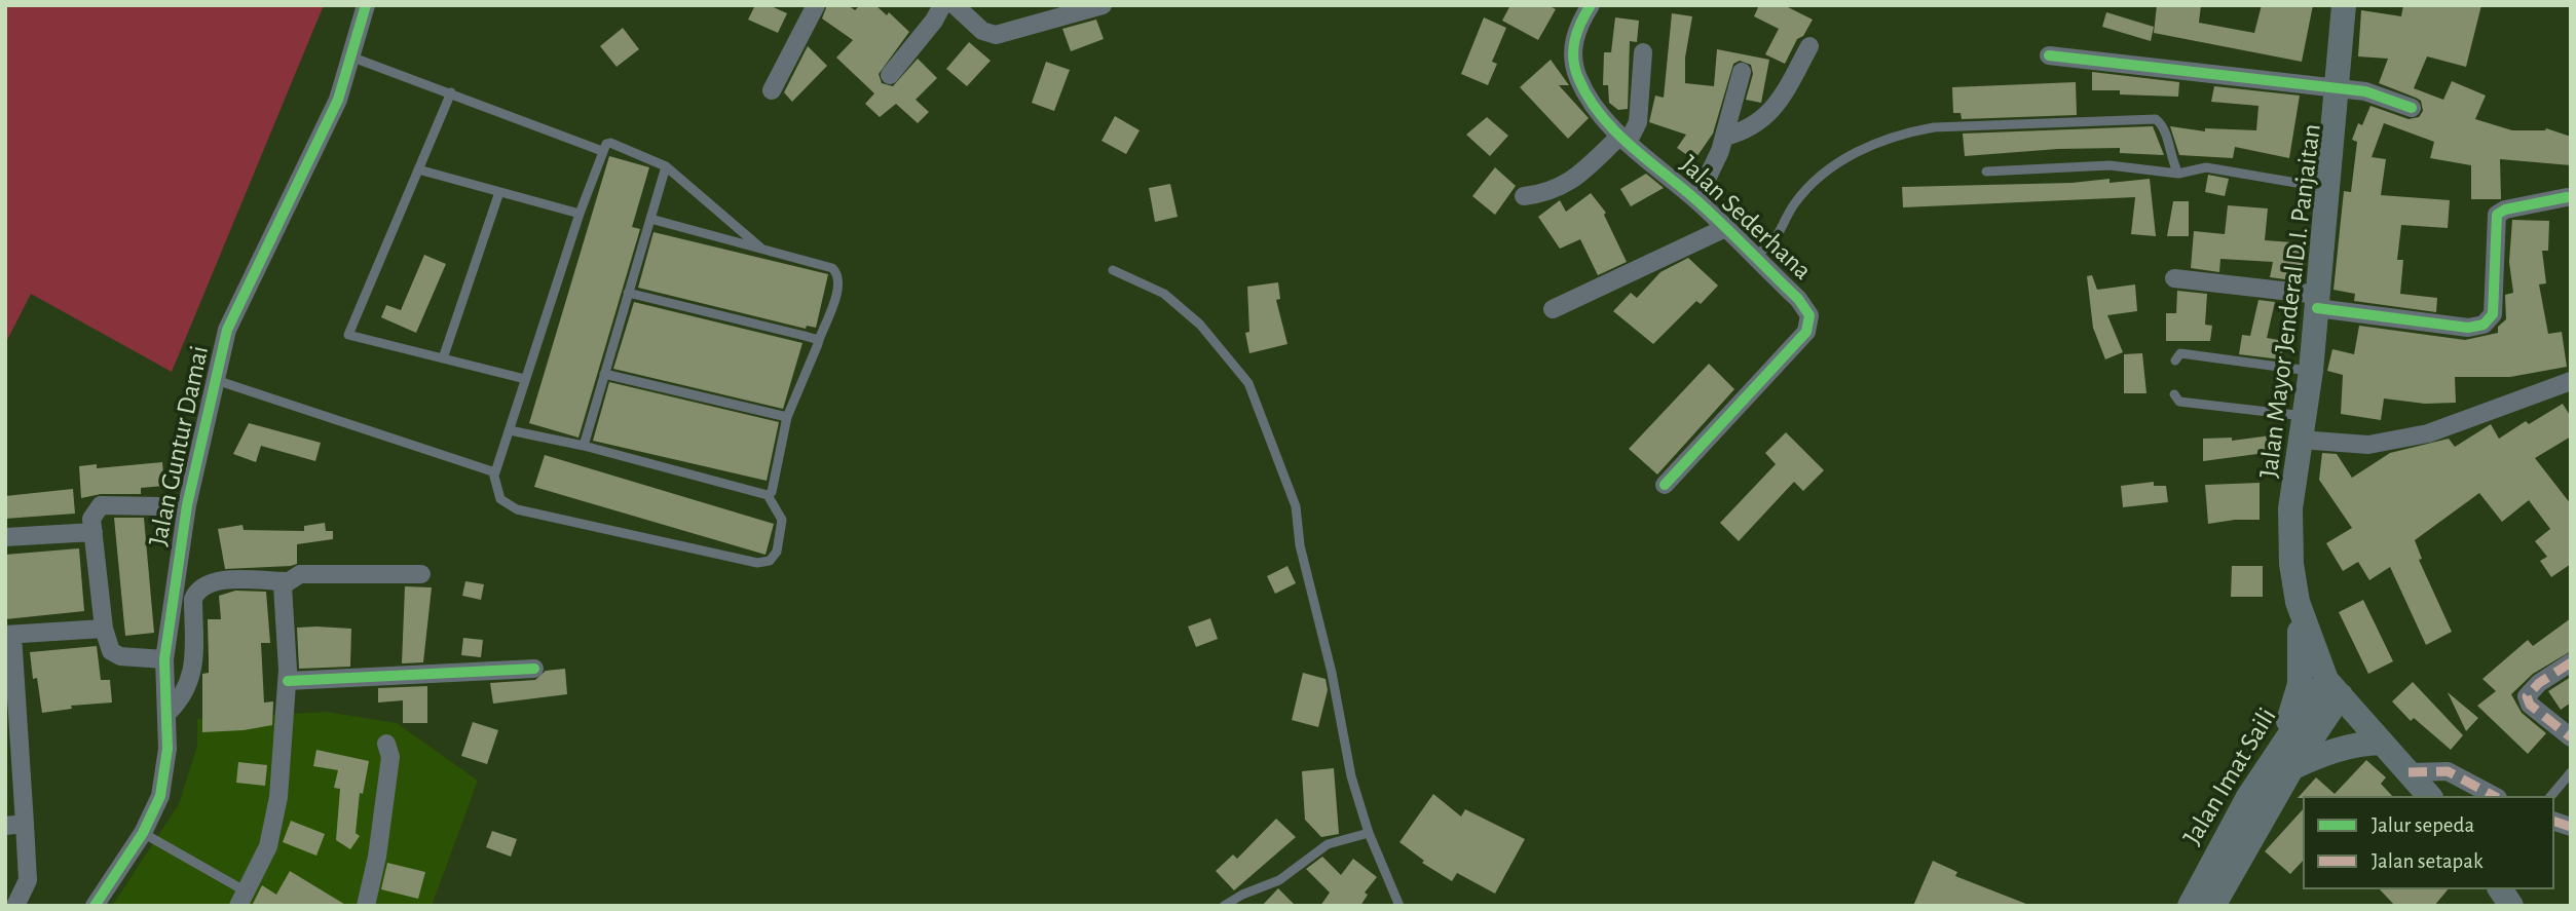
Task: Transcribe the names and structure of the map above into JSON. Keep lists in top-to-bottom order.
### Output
{
  "streets": {
    "main road": ["Jalan Mayor Jenderal D.I. Panjaitan", "Jalan Imat Saili"],
    "street": ["Jalan Sederhana", "Jalan Guntur Damai"]
  },
  "legend": ["Jalur sepeda", "Jalan setapak"]
}
